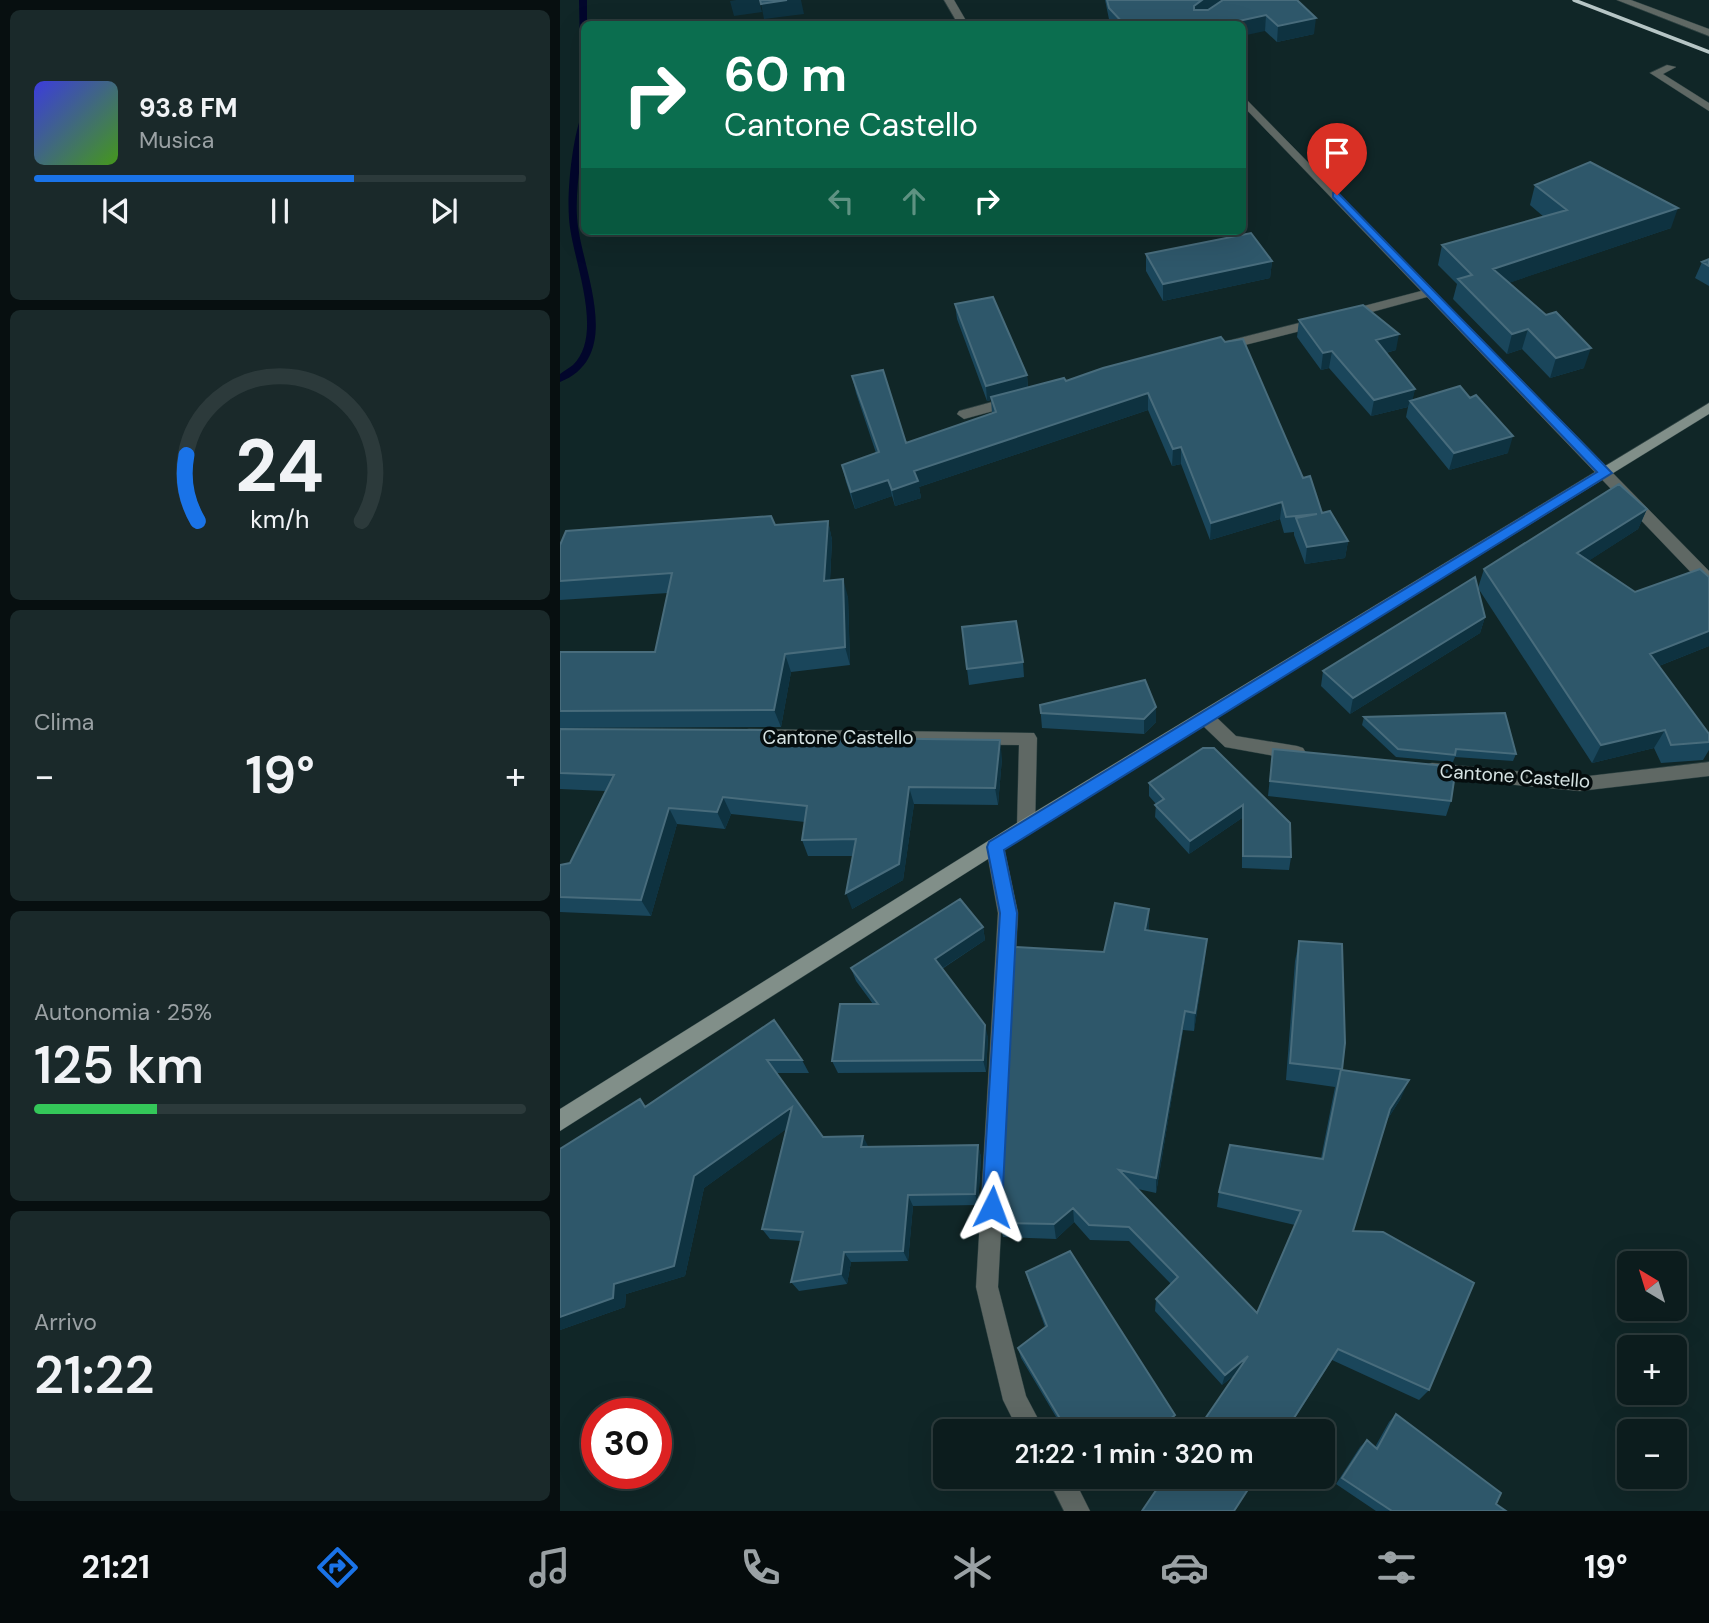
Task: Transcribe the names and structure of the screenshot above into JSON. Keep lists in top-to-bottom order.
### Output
{
  "streets": {
    "street": ["Cantone Castello"]
  },
  "north": "top left",
  "page": {
    "turn": ["60 m", "Cantone Castello"],
    "song": ["93.8 FM", "Musica"],
    "tile": [
      "Clima",
      ["Autonomia · 25%", "125 km"],
      ["Arrivo", "21:22"]
    ],
    "heat": ["−", "19°", "+"],
    "map_buttons": ["+", "−"],
    "limit": "30",
    "trip": "21:22 · 1 min · 320 m",
    "tabs": ["21:21", "19°"],
    "gauge": ["24", "km/h"]
  }
}
